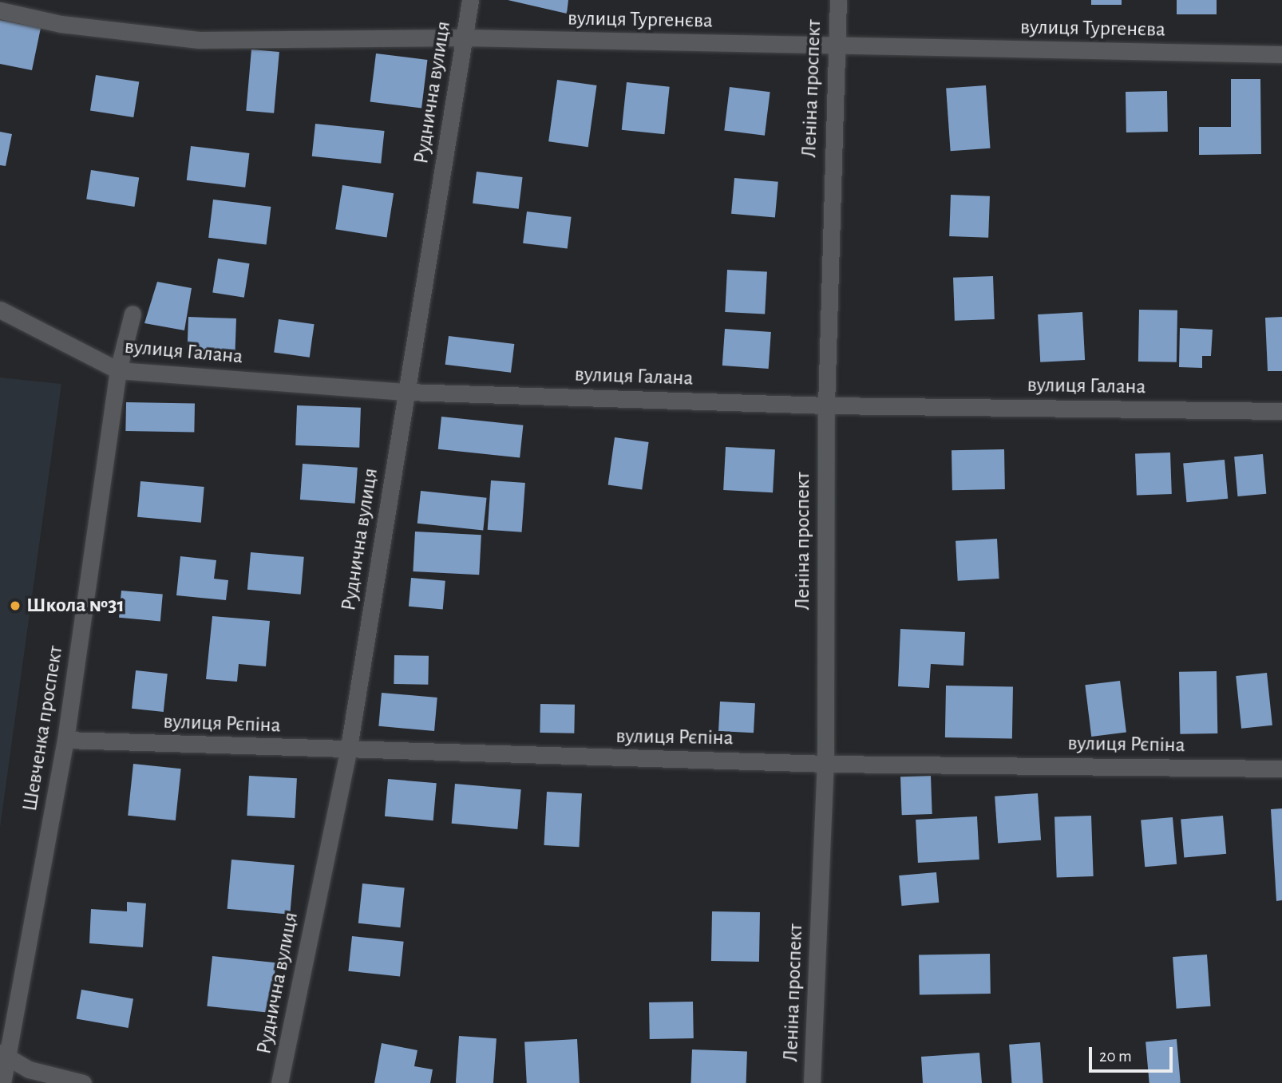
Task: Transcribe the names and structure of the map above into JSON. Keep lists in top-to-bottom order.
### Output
{
  "streets": {
    "street": [
      "вулиця Тургенєва",
      "Леніна проспект",
      "Руднична вулиця",
      "вулиця Галана",
      "вулиця Рєпіна",
      "Шевченка проспект"
    ]
  },
  "crossings": [
    ["вулиця Тургенєва", "Леніна проспект"],
    ["вулиця Тургенєва", "Руднична вулиця"],
    ["Леніна проспект", "вулиця Галана"],
    ["Леніна проспект", "вулиця Рєпіна"],
    ["Руднична вулиця", "вулиця Галана"],
    ["Руднична вулиця", "вулиця Рєпіна"],
    ["вулиця Галана", "Шевченка проспект"],
    ["вулиця Рєпіна", "Шевченка проспект"]
  ],
  "places": ["Школа №31"],
  "scale_bar": "20 m"
}
